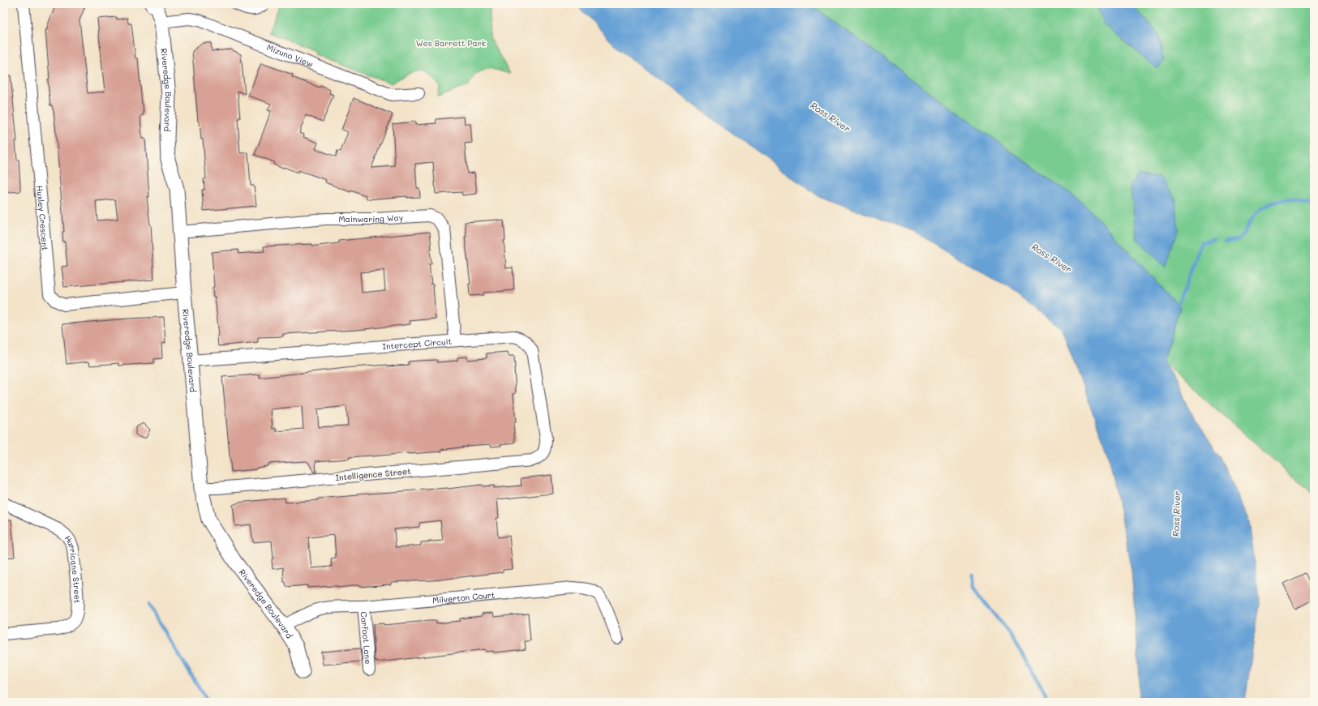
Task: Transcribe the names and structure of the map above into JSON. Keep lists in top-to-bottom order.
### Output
{
  "streets": {
    "street": [
      "Mizuno View",
      "Riveredge Boulevard",
      "Huxley Crescent",
      "Mainwaring Way",
      "Intercept Circuit",
      "Intelligence Street",
      "Hurricane Street",
      "Milverton Court",
      "Carfoot Lane"
    ]
  },
  "crossings": [
    ["Mizuno View", "Riveredge Boulevard"],
    ["Riveredge Boulevard", "Huxley Crescent"],
    ["Riveredge Boulevard", "Mainwaring Way"],
    ["Riveredge Boulevard", "Intercept Circuit"],
    ["Riveredge Boulevard", "Intelligence Street"],
    ["Riveredge Boulevard", "Milverton Court"],
    ["Mainwaring Way", "Intercept Circuit"],
    ["Intercept Circuit", "Intelligence Street"],
    ["Milverton Court", "Carfoot Lane"]
  ],
  "water": ["Ross River"],
  "parks": ["Wes Barrett Park"]
}
